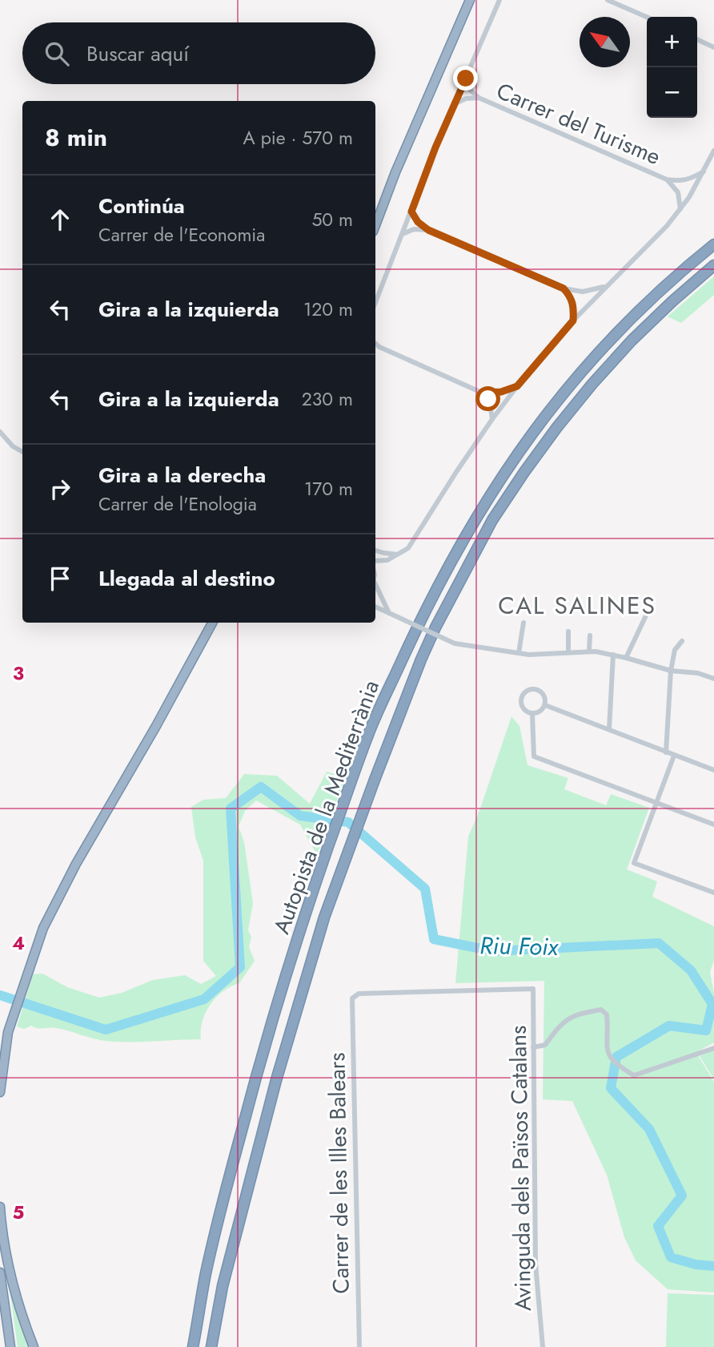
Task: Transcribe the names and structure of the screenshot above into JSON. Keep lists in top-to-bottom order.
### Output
{
  "streets": {
    "highway": ["Autopista de la Mediterrània"],
    "street": ["Carrer del Turisme", "Avinguda dels Països Catalans", "Carrer de les Illes Balears"]
  },
  "crossings": [
    ["Avinguda dels Països Catalans", "Carrer de les Illes Balears"]
  ],
  "districts": ["CAL SALINES"],
  "water": ["Riu Foix"],
  "north": "top left",
  "page": {
    "map_buttons": ["+", "−"],
    "search": "Buscar aquí",
    "heading": ["8 min", "A pie · 570 m"],
    "list": [
      ["Continúa", "Carrer de l'Economia", "50 m"],
      ["Gira a la izquierda", "120 m"],
      ["Gira a la izquierda", "230 m"],
      ["Gira a la derecha", "Carrer de l'Enologia", "170 m"],
      "Llegada al destino"
    ]
  },
  "grid": {
    "rows": ["3", "4", "5"]
  }
}
